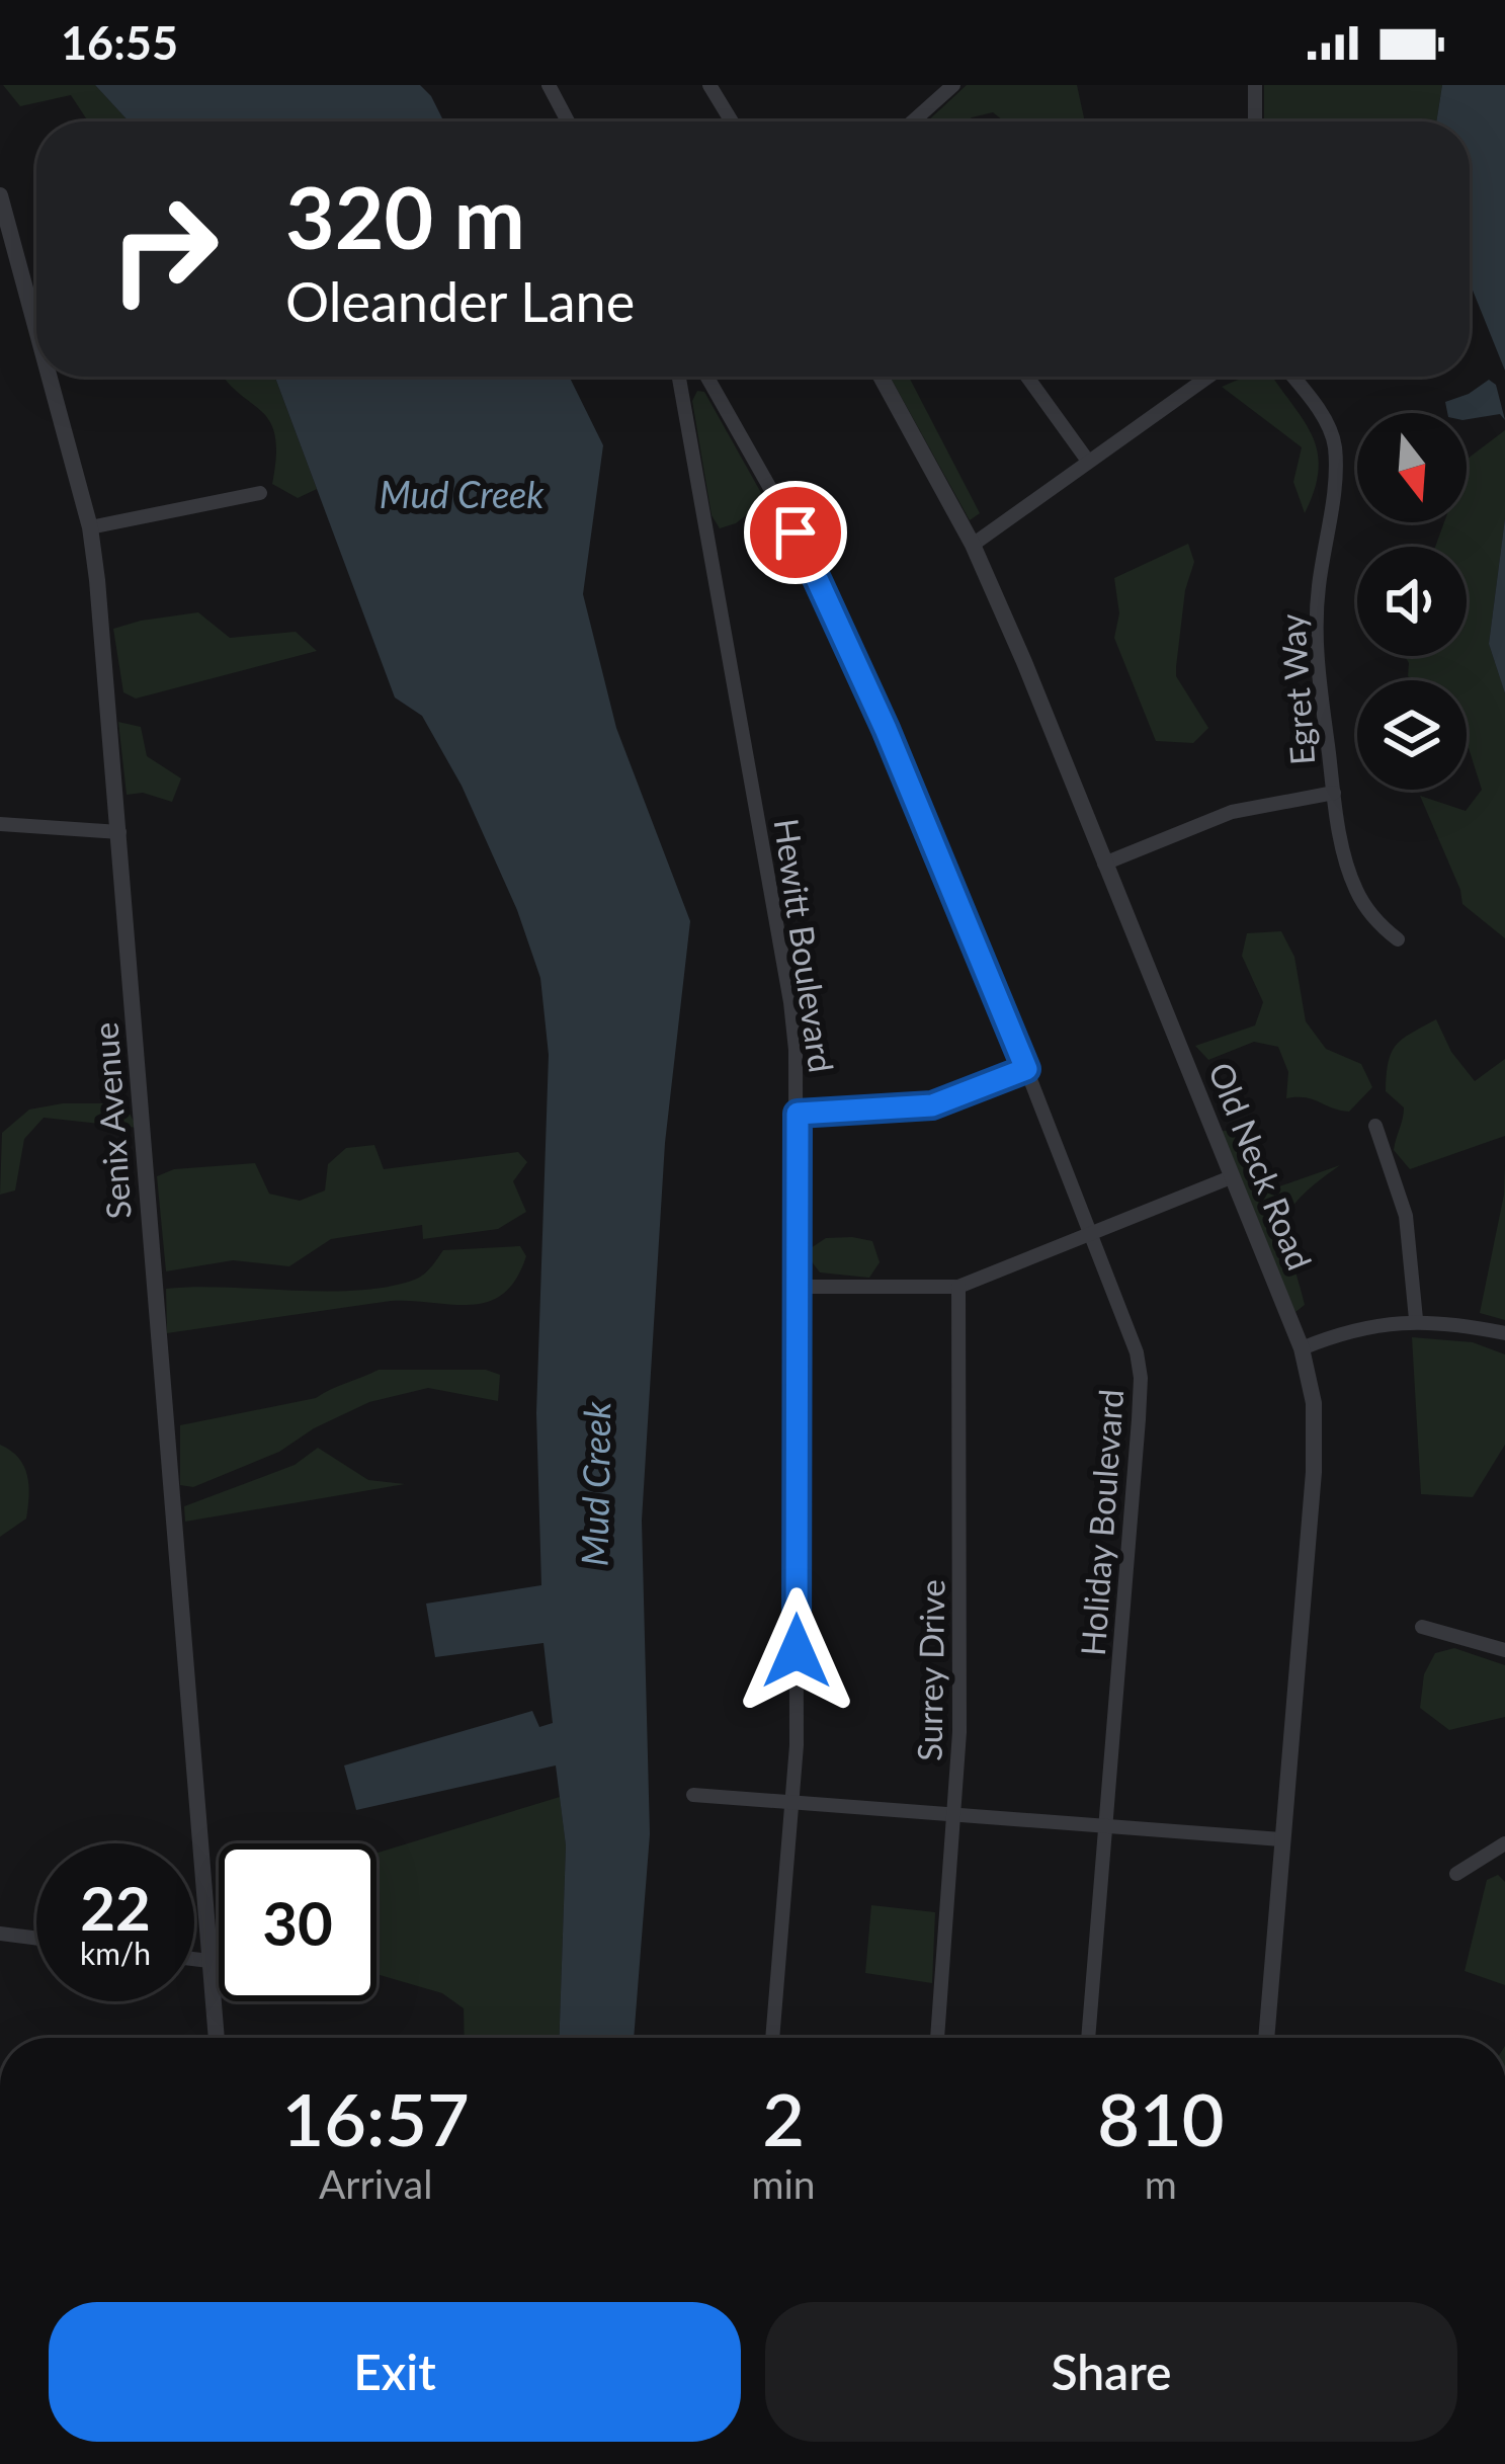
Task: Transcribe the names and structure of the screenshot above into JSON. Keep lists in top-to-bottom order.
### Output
{
  "streets": {
    "street": [
      "Egret Way",
      "Hewitt Boulevard",
      "Senix Avenue",
      "Old Neck Road",
      "Holiday Boulevard",
      "Surrey Drive"
    ]
  },
  "water": ["Mud Creek"],
  "north": "bottom",
  "page": {
    "status": "16:55",
    "turn": ["320 m", "Oleander Lane"],
    "speed": "22 km/h",
    "limit": "30",
    "eta": [
      "16:57",
      "Arrival",
      "2",
      "min",
      "810",
      "m"
    ],
    "buttons": ["Exit", "Share"]
  }
}
